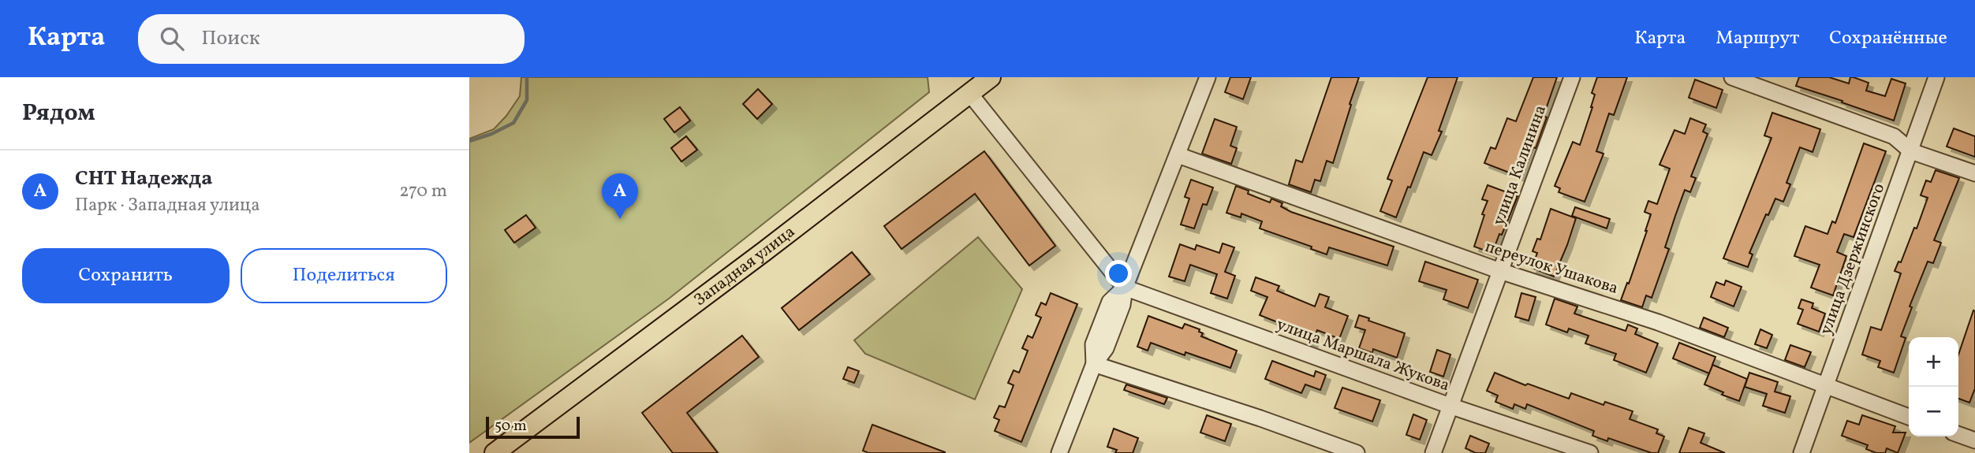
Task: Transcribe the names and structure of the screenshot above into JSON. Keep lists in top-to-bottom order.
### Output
{
  "streets": {
    "main road": ["Западная улица"],
    "street": [
      "улица Калинина",
      "улица Дзержинского",
      "переулок Ушакова",
      "улица Маршала Жукова"
    ]
  },
  "crossings": [
    ["улица Калинина", "переулок Ушакова"],
    ["улица Калинина", "улица Маршала Жукова"],
    ["улица Дзержинского", "переулок Ушакова"]
  ],
  "scale_bar": "50 m",
  "page": {
    "header": "Карта",
    "search": "Поиск",
    "nav": ["Карта", "Маршрут", "Сохранённые"],
    "heading": "Рядом",
    "list": [
      {
        "mark": "A",
        "name": "СНТ Надежда",
        "note": "Парк · Западная улица",
        "value": "270 m"
      }
    ],
    "pins": "A",
    "buttons": ["Сохранить", "Поделиться"],
    "map_buttons": ["+", "−"],
    "scale": "50 m"
  }
}
